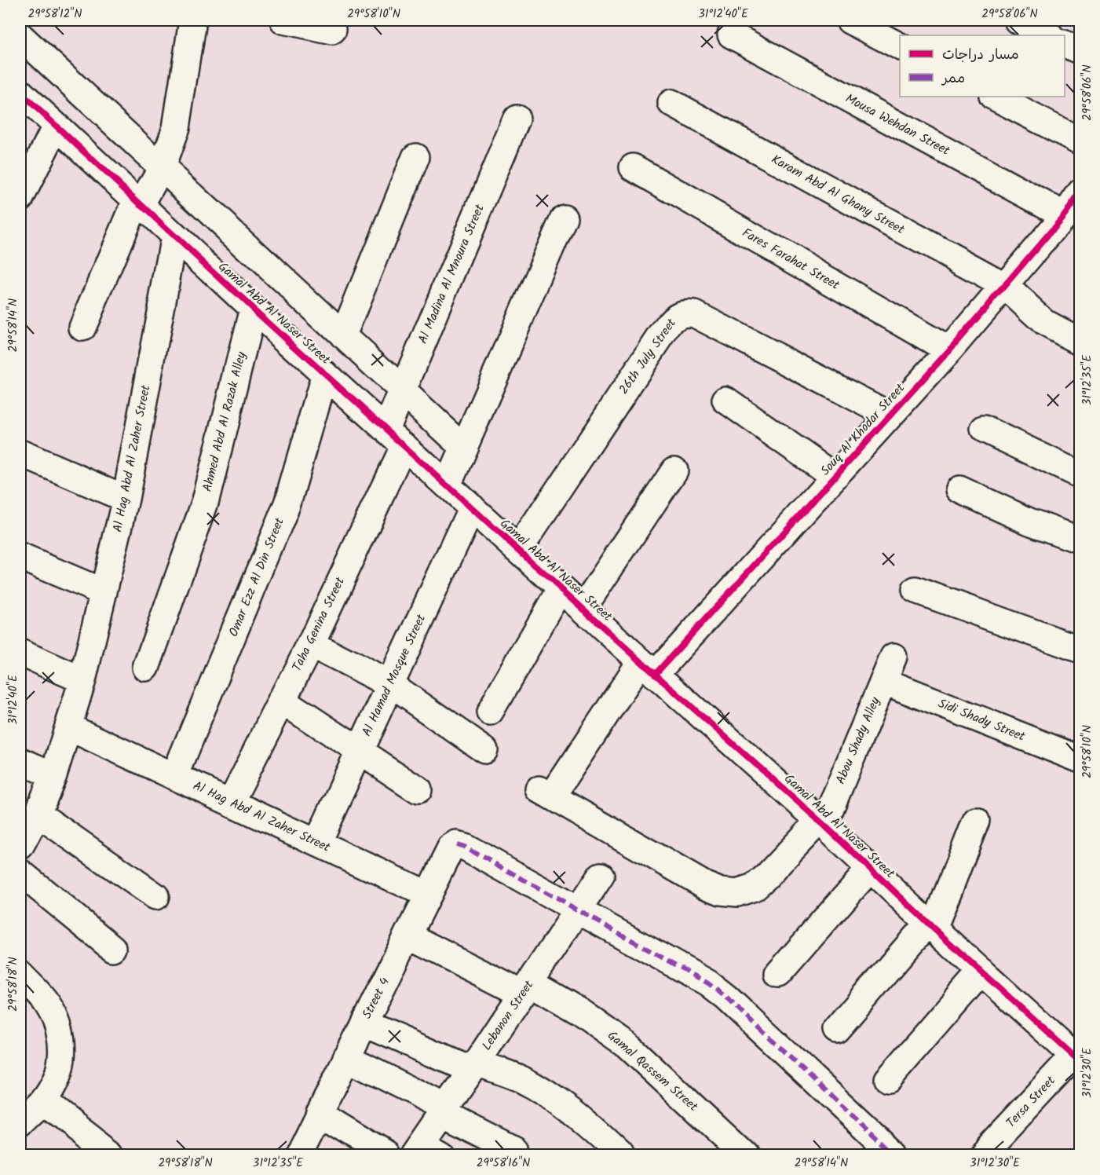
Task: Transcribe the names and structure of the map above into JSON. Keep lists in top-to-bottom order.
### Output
{
  "streets": {
    "street": [
      "Mousa Wehdan Street",
      "Karam Abd Al Ghany Street",
      "Fares Farahat Street",
      "Al Madina Al Mnoura Street",
      "Gamal Abd Al Naser Street",
      "26th July Street",
      "Ahmed Abd Al Razak Alley",
      "Souq Al Khodar Street",
      "Al Hag Abd Al Zaher Street",
      "Omar Ezz Al Din Street",
      "Taha Genina Street",
      "Al Hamad Mosque Street",
      "Sidi Shady Street",
      "Abou Shady Alley",
      "Street 4",
      "Lebanon Street",
      "Gamal Qassem Street",
      "Tersa Street"
    ]
  },
  "crossings": [
    ["Mousa Wehdan Street", "Souq Al Khodar Street"],
    ["Karam Abd Al Ghany Street", "Souq Al Khodar Street"],
    ["Fares Farahat Street", "Souq Al Khodar Street"],
    ["Al Madina Al Mnoura Street", "Gamal Abd Al Naser Street"],
    ["Al Madina Al Mnoura Street", "Taha Genina Street"],
    ["Gamal Abd Al Naser Street", "26th July Street"],
    ["Gamal Abd Al Naser Street", "Ahmed Abd Al Razak Alley"],
    ["Gamal Abd Al Naser Street", "Souq Al Khodar Street"],
    ["Gamal Abd Al Naser Street", "Al Hag Abd Al Zaher Street"],
    ["Gamal Abd Al Naser Street", "Omar Ezz Al Din Street"],
    ["Gamal Abd Al Naser Street", "Taha Genina Street"],
    ["Gamal Abd Al Naser Street", "Al Hamad Mosque Street"],
    ["Gamal Abd Al Naser Street", "Abou Shady Alley"],
    ["Gamal Abd Al Naser Street", "Tersa Street"],
    ["26th July Street", "Souq Al Khodar Street"],
    ["Souq Al Khodar Street", "Abou Shady Alley"],
    ["Al Hag Abd Al Zaher Street", "Omar Ezz Al Din Street"],
    ["Al Hag Abd Al Zaher Street", "Taha Genina Street"],
    ["Al Hag Abd Al Zaher Street", "Al Hamad Mosque Street"],
    ["Al Hag Abd Al Zaher Street", "Street 4"],
    ["Sidi Shady Street", "Abou Shady Alley"],
    ["Street 4", "Lebanon Street"],
    ["Street 4", "Gamal Qassem Street"],
    ["Lebanon Street", "Gamal Qassem Street"]
  ],
  "legend": ["مسار دراجات", "ممر"],
  "coordinates": [
    "29°58'12\"N",
    "29°58'10\"N",
    "31°12'40\"E",
    "29°58'06\"N",
    "29°58'14\"N",
    "31°12'35\"E",
    "29°58'18\"N",
    "31°12'30\"E",
    "29°58'16\"N"
  ]
}
